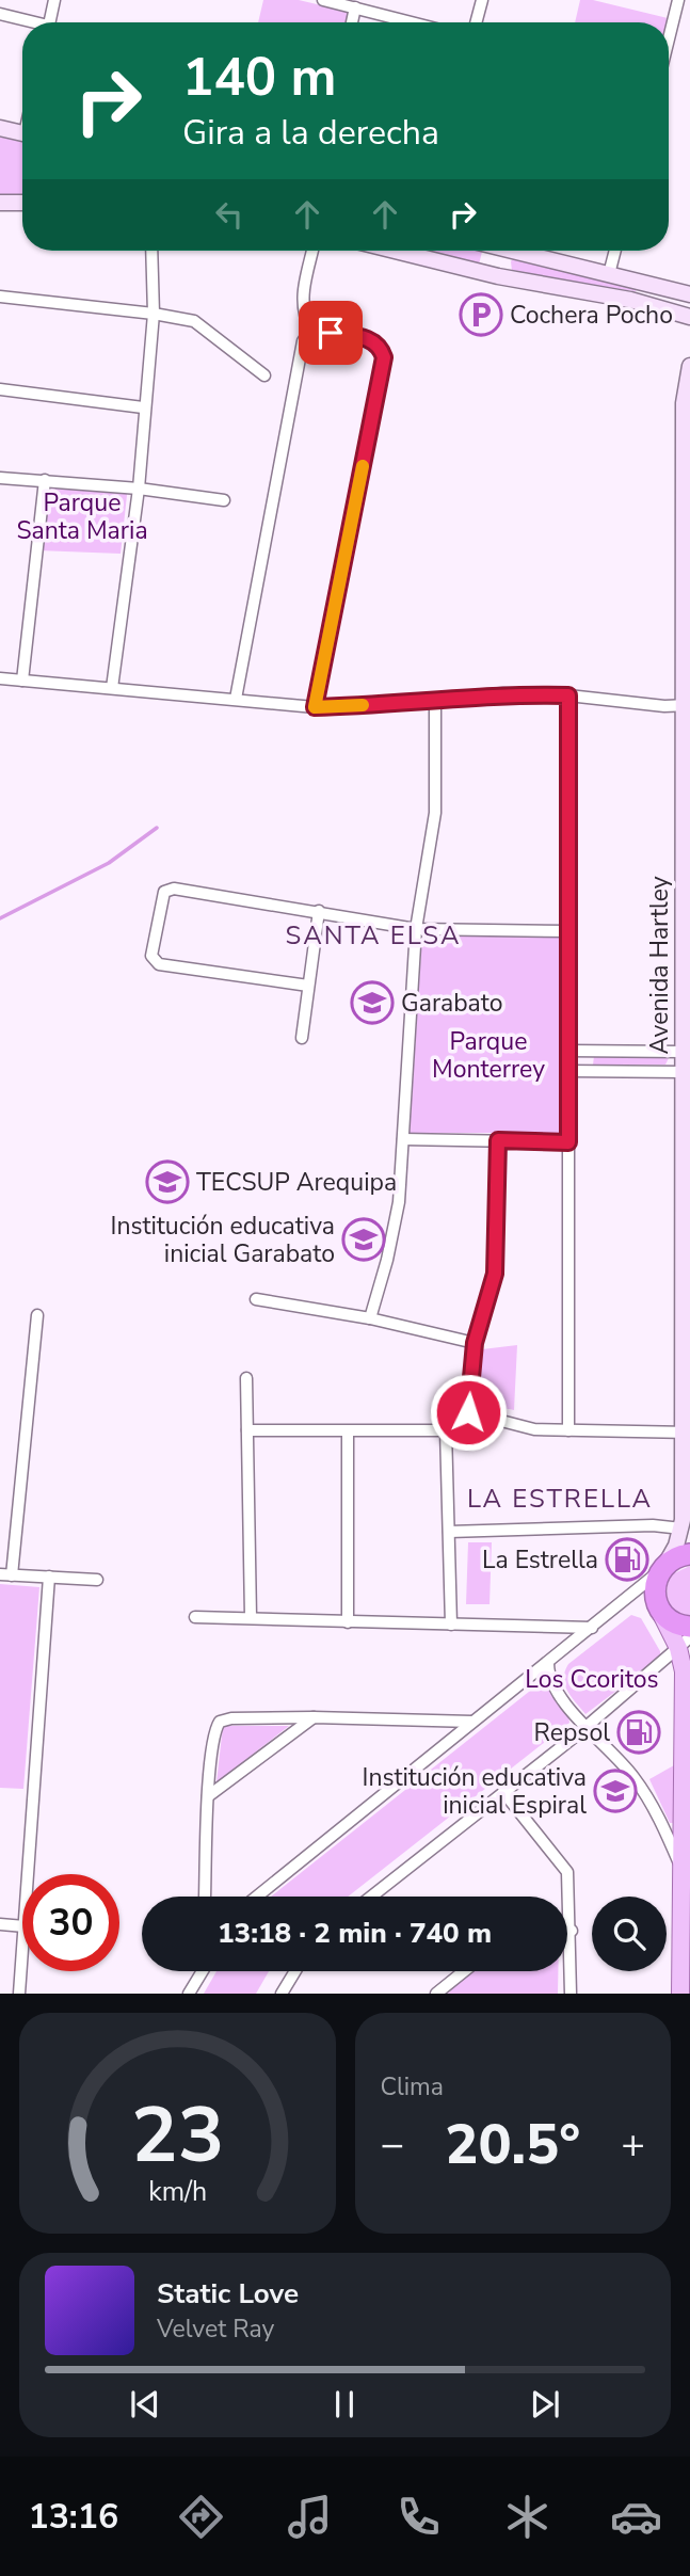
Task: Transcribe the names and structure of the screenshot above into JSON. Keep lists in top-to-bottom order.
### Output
{
  "streets": {
    "main road": ["Avenida Hartley"]
  },
  "districts": ["SANTA ELSA", "LA ESTRELLA"],
  "parks": ["Parque Santa Maria", "Parque Monterrey", "Los Ccoritos"],
  "places": {
    "parking": ["Cochera Pocho"],
    "school or university": [
      "Garabato",
      "TECSUP Arequipa",
      "Institución educativa inicial Garabato",
      "Institución educativa inicial Espiral"
    ],
    "fuel station": ["La Estrella", "Repsol"]
  },
  "page": {
    "turn": ["140 m", "Gira a la derecha"],
    "limit": "30",
    "trip": "13:18 · 2 min · 740 m",
    "tile": "Clima",
    "heat": ["−", "20.5°", "+"],
    "song": ["Static Love", "Velvet Ray"],
    "tabs": "13:16",
    "gauge": ["23", "km/h"]
  }
}
